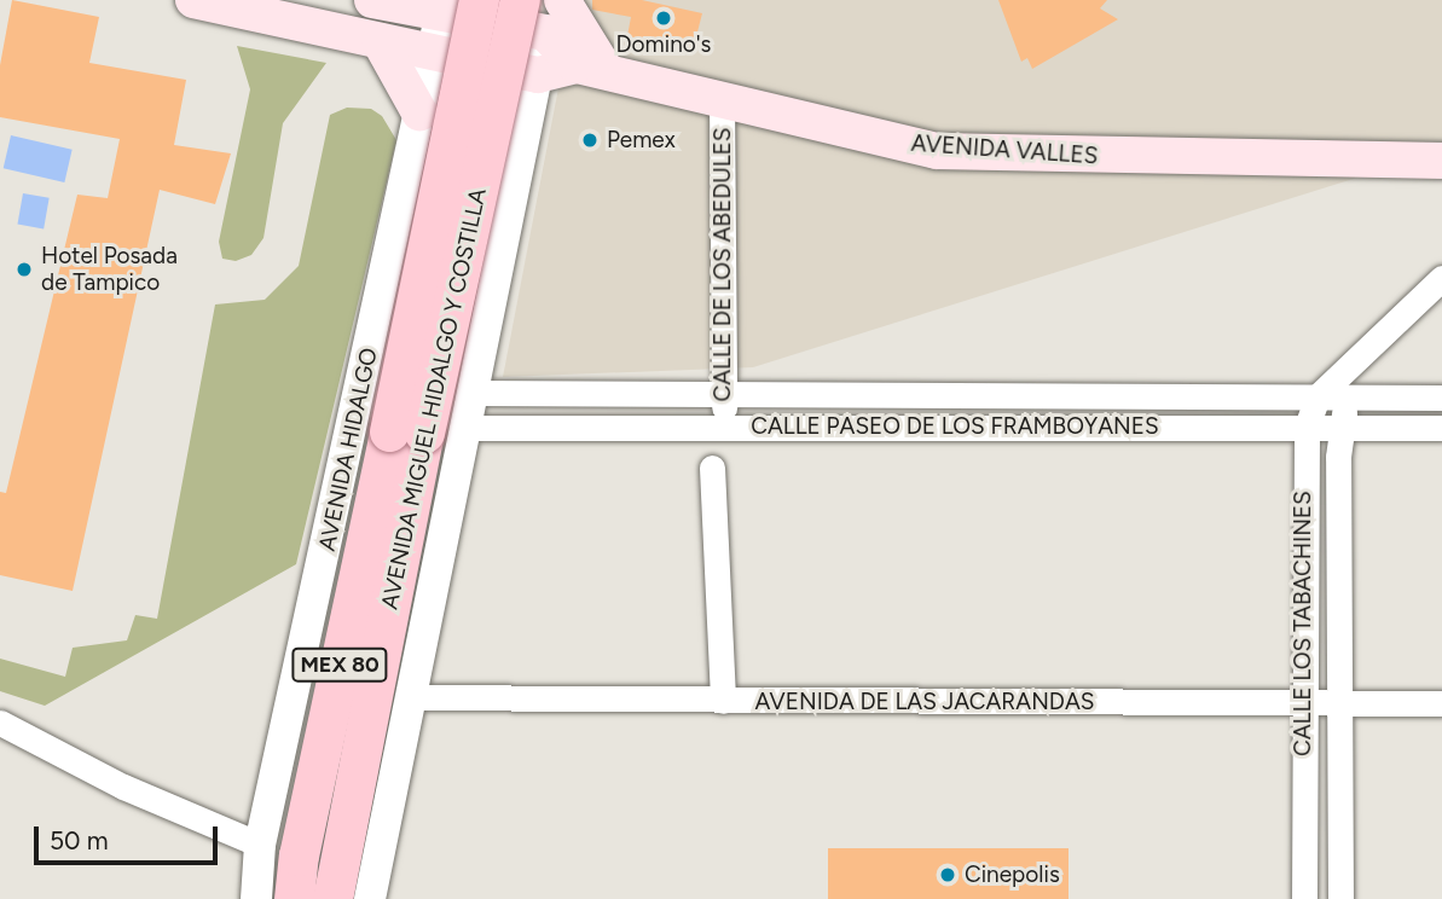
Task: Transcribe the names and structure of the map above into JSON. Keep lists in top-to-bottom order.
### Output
{
  "streets": {
    "main road": ["AVENIDA VALLES", "AVENIDA MIGUEL HIDALGO Y COSTILLA", "MEX 80"],
    "street": [
      "CALLE DE LOS ABEDULES",
      "CALLE PASEO DE LOS FRAMBOYANES",
      "AVENIDA HIDALGO",
      "CALLE LOS TABACHINES",
      "AVENIDA DE LAS JACARANDAS"
    ]
  },
  "crossings": [
    ["AVENIDA VALLES", "CALLE DE LOS ABEDULES"],
    ["CALLE DE LOS ABEDULES", "CALLE PASEO DE LOS FRAMBOYANES"],
    ["CALLE PASEO DE LOS FRAMBOYANES", "CALLE LOS TABACHINES"],
    ["CALLE LOS TABACHINES", "AVENIDA DE LAS JACARANDAS"]
  ],
  "places": [
    "Domino's",
    "Pemex",
    "Hotel Posada de Tampico",
    "Cinepolis"
  ],
  "scale_bar": "50 m"
}
